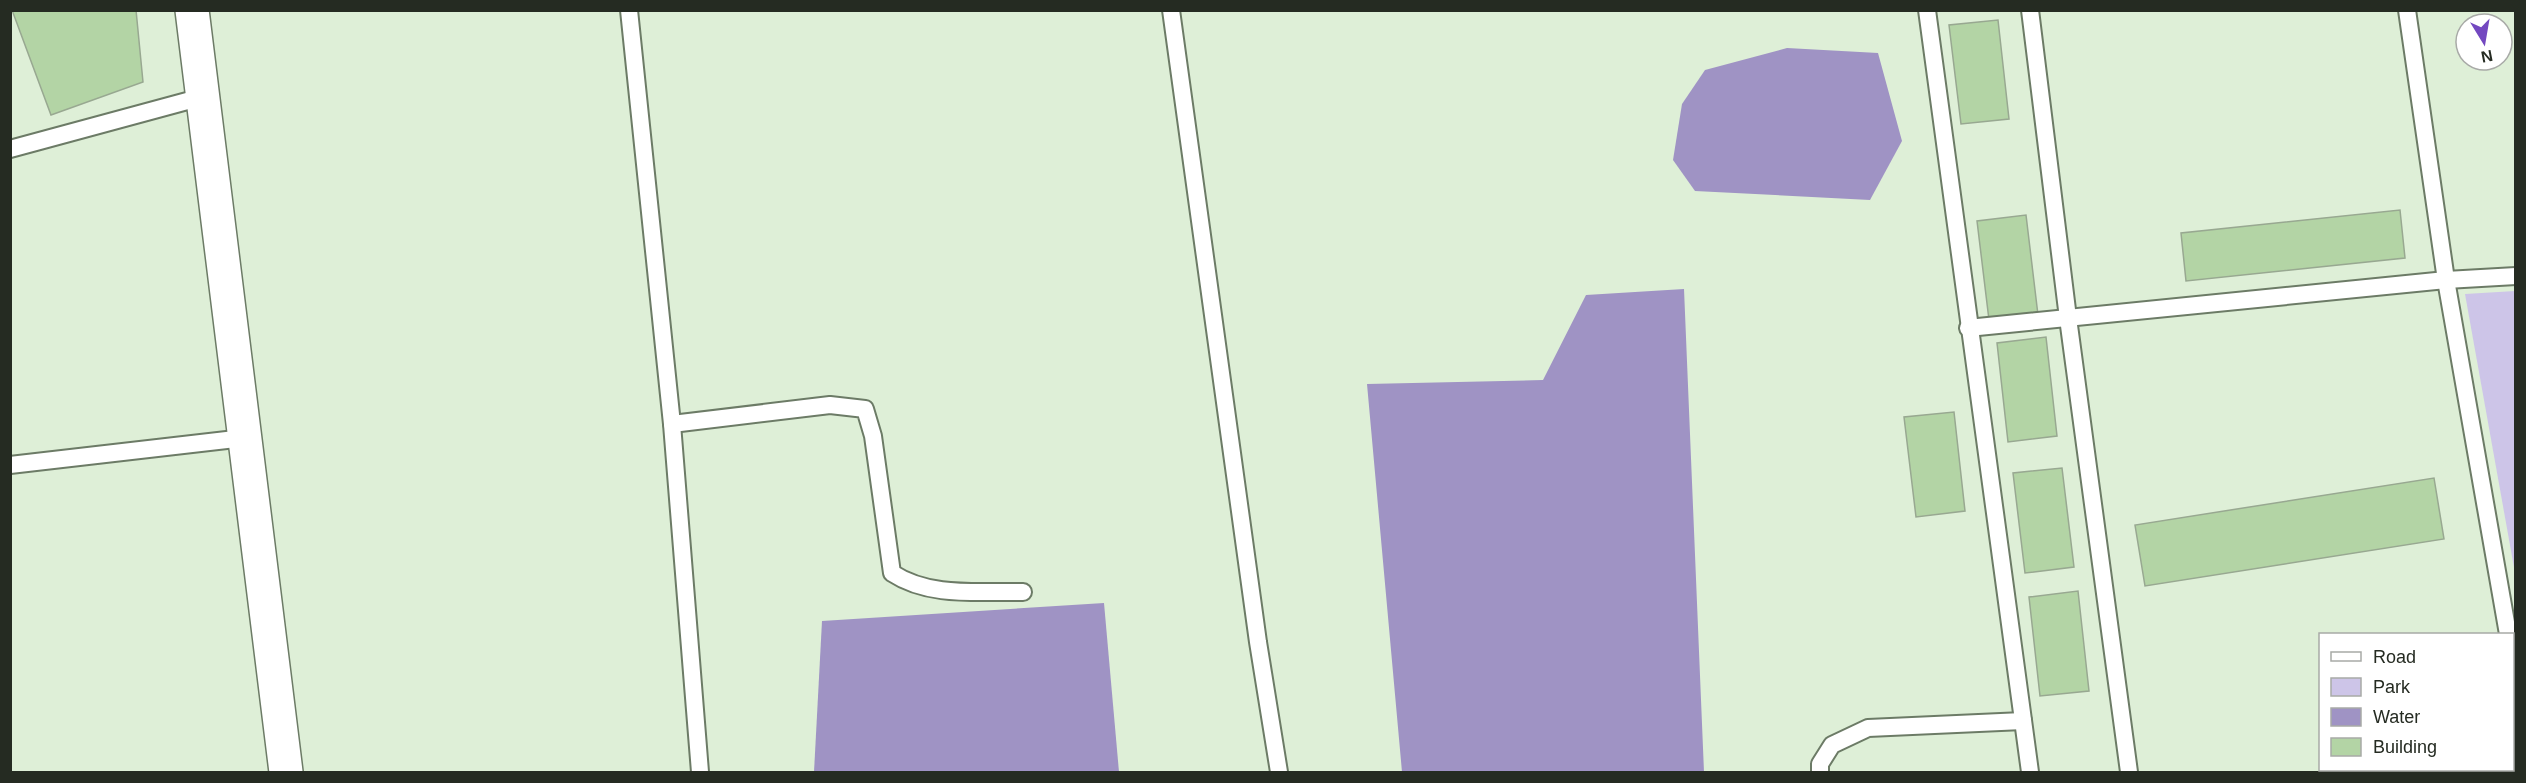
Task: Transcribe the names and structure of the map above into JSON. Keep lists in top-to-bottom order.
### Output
{
  "legend": [
    "Road",
    "Park",
    "Water",
    "Building"
  ],
  "north": "bottom"
}
